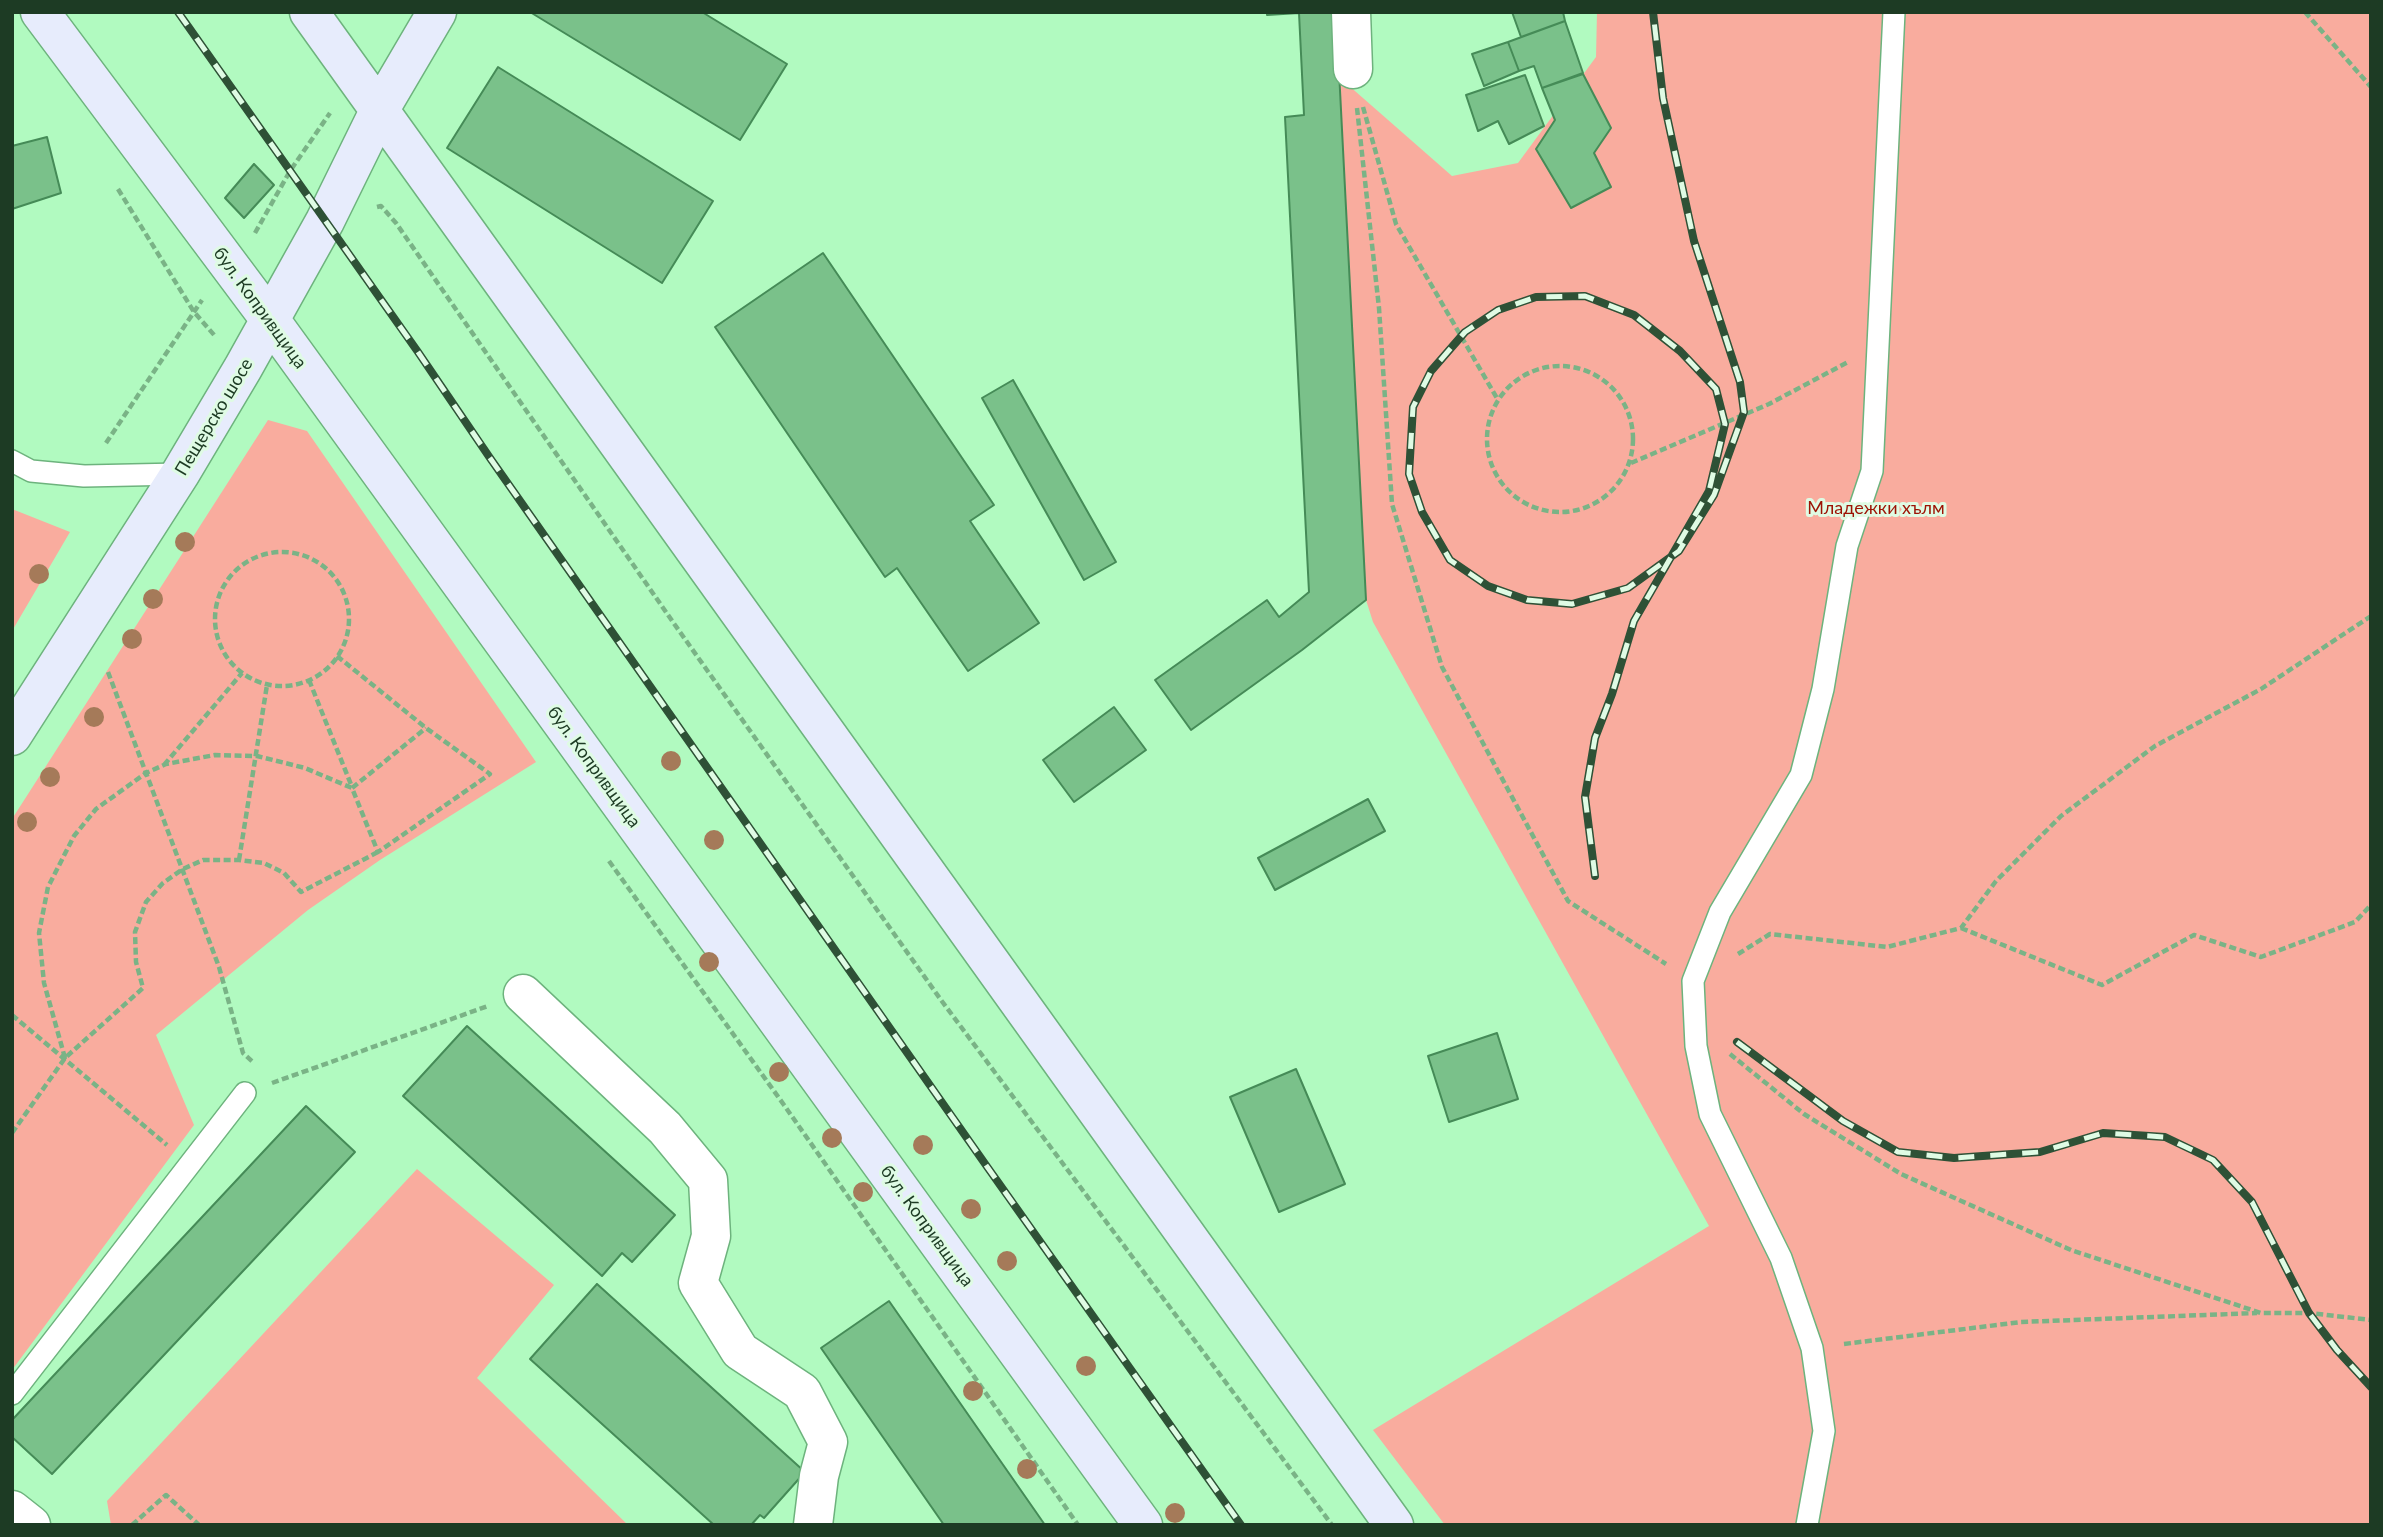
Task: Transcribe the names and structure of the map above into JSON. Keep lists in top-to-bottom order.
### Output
{
  "streets": {
    "main road": ["бул. Копривщица", "Пещерско шосе"]
  },
  "crossings": [
    ["бул. Копривщица", "Пещерско шосе"]
  ],
  "parks": ["Младежки хълм"]
}
